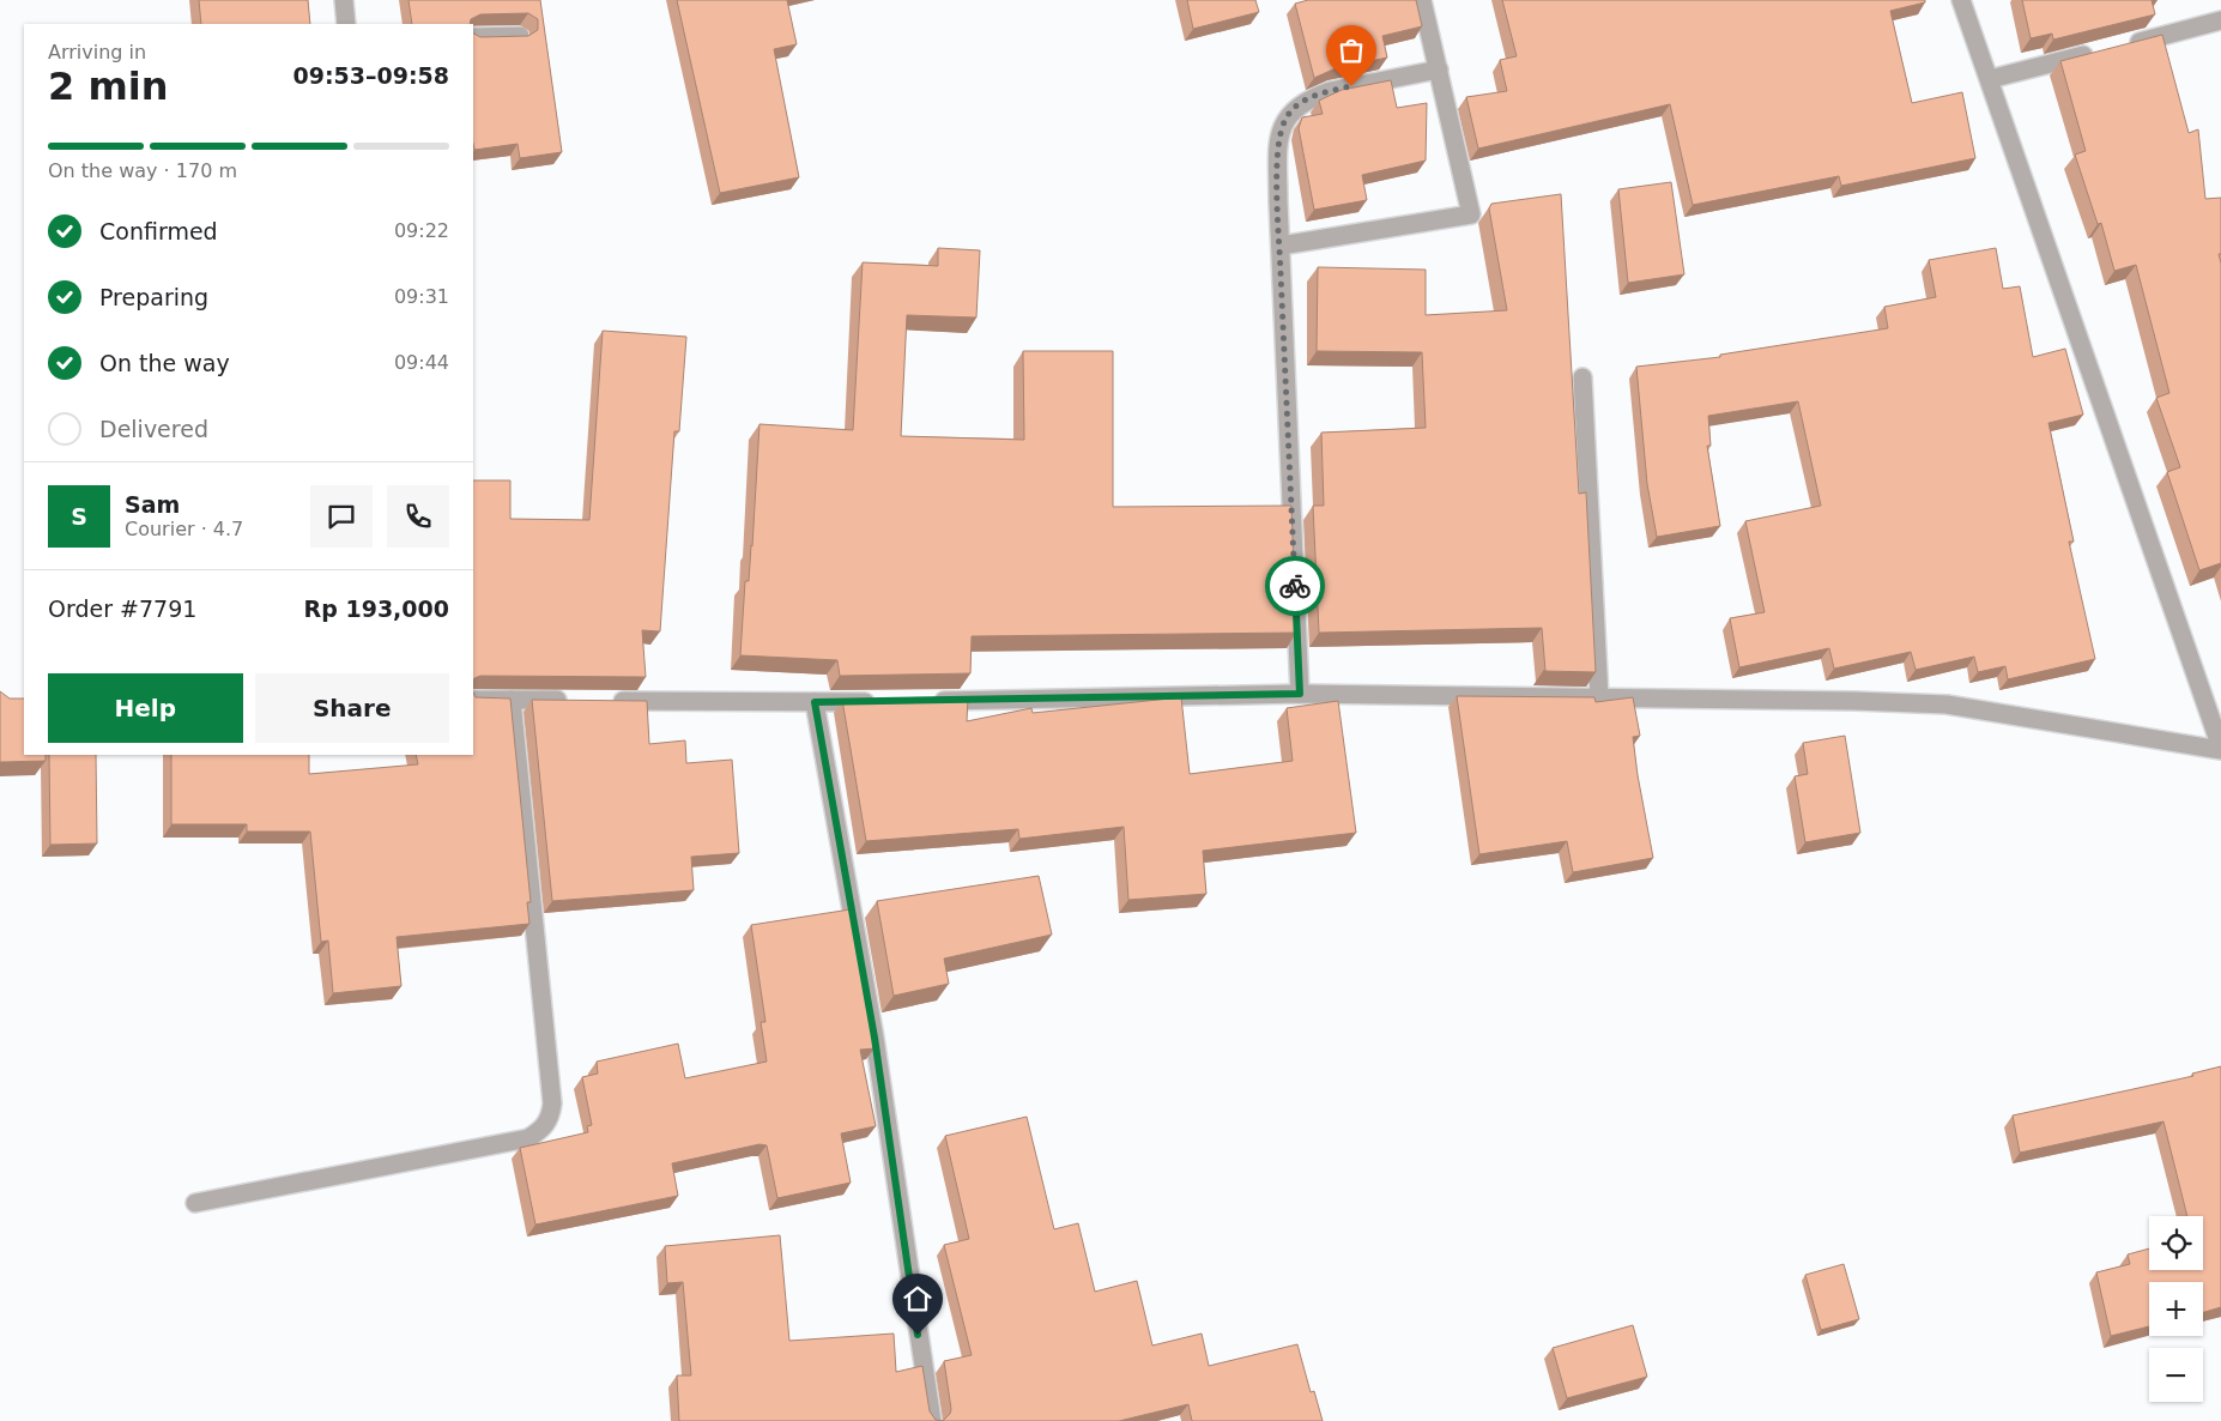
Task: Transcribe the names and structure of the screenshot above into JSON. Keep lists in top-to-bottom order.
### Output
{
  "page": {
    "heading": ["2 min", "Arriving in", "09:53–09:58"],
    "panel": [
      "Sam",
      "Courier · 4.7",
      "Order #7791",
      "Rp 193,000"
    ],
    "bar": "On the way · 170 m",
    "list": [
      ["Confirmed", "09:22"],
      ["Preparing", "09:31"],
      ["On the way", "09:44"],
      "Delivered"
    ],
    "round": "S",
    "buttons": ["Help", "Share"],
    "map_buttons": ["+", "−"]
  }
}
